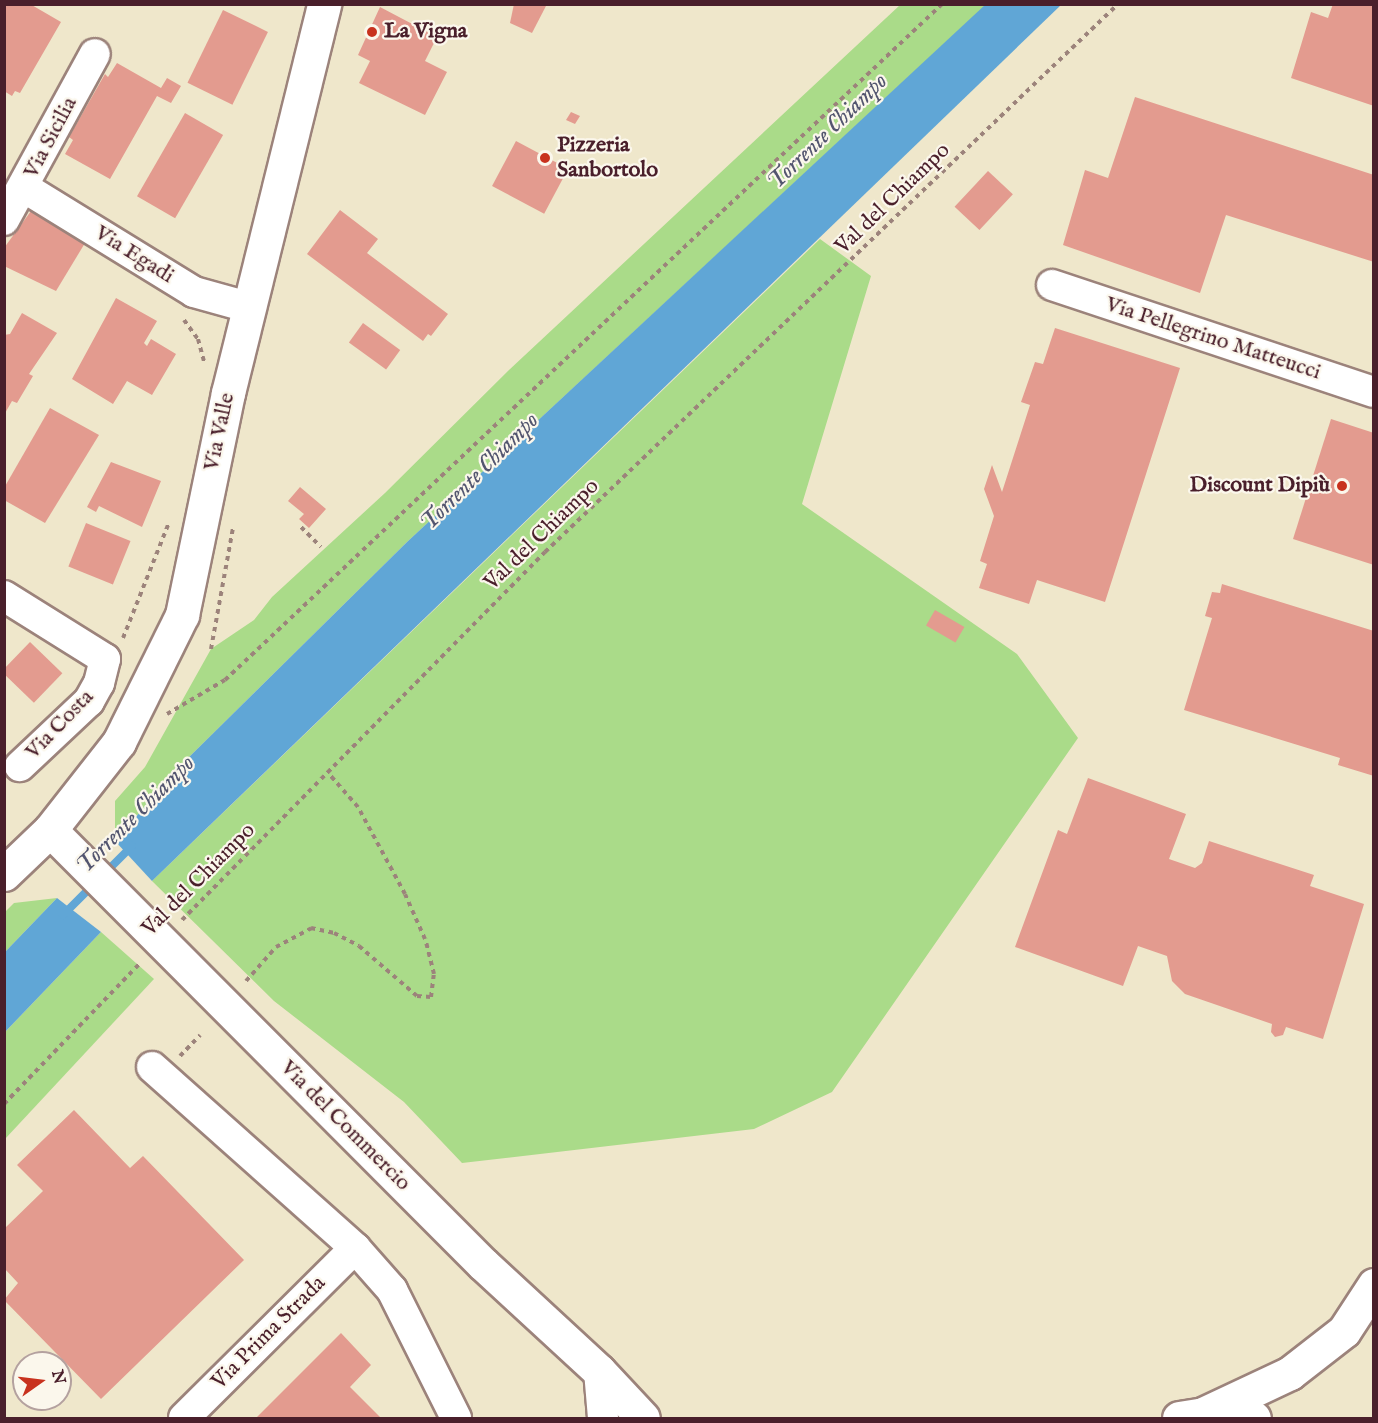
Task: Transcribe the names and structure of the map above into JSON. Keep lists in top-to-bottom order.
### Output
{
  "streets": {
    "main road": ["Via Valle", "Via del Commercio"],
    "street": [
      "Via Sicilia",
      "Via Egadi",
      "Via Pellegrino Matteucci",
      "Via Costa",
      "Via Prima Strada"
    ],
    "path": ["Val del Chiampo"]
  },
  "crossings": [
    ["Via Sicilia", "Via Egadi"],
    ["Val del Chiampo", "Via del Commercio"],
    ["Via Egadi", "Via Valle"],
    ["Via Valle", "Via del Commercio"]
  ],
  "water": ["Torrente Chiampo"],
  "places": ["La Vigna", "Pizzeria Sanbortolo", "Discount Dipiù"],
  "north": "right"
}
